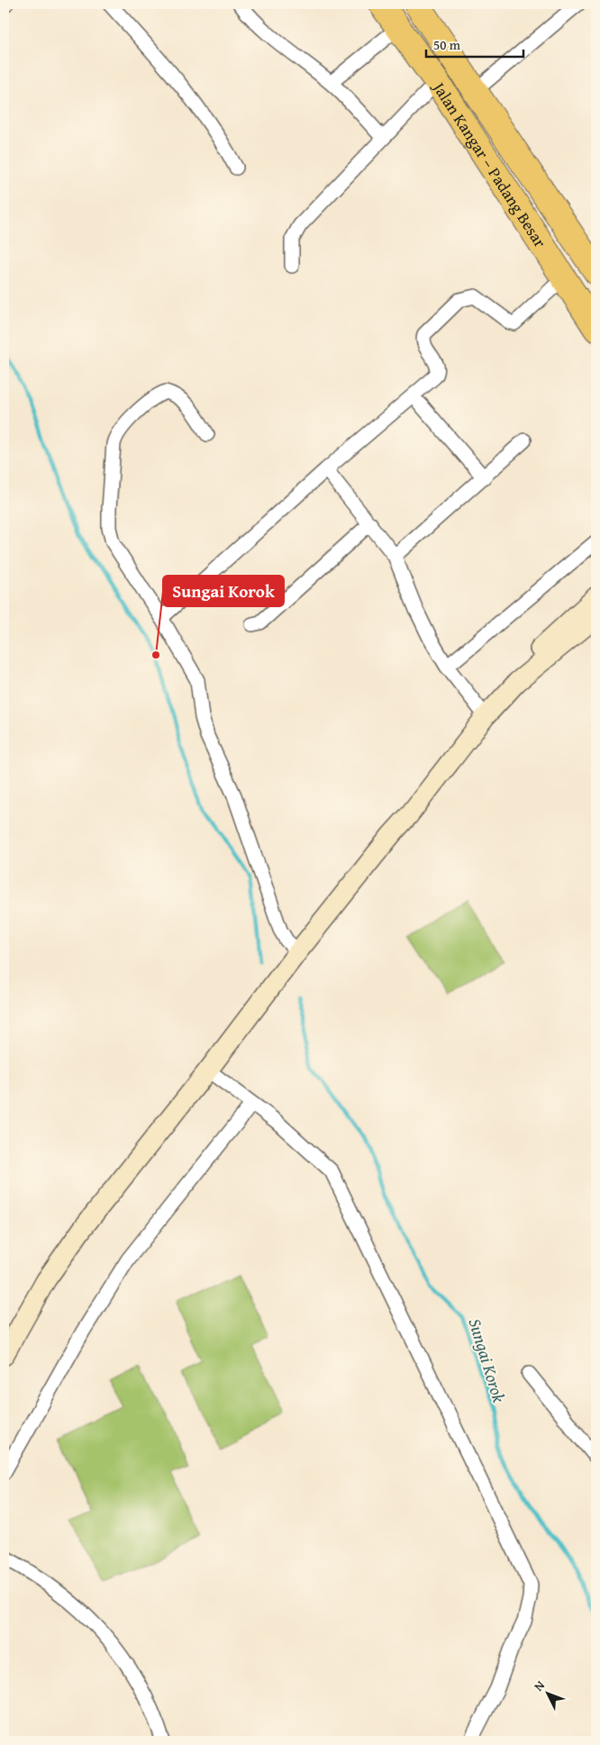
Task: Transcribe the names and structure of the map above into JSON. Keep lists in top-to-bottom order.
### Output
{
  "streets": {
    "highway": ["Jalan Kangar – Padang Besar"]
  },
  "water": ["Sungai Korok"],
  "places": ["Sungai Korok"],
  "scale_bar": "50 m",
  "north": "top left"
}
